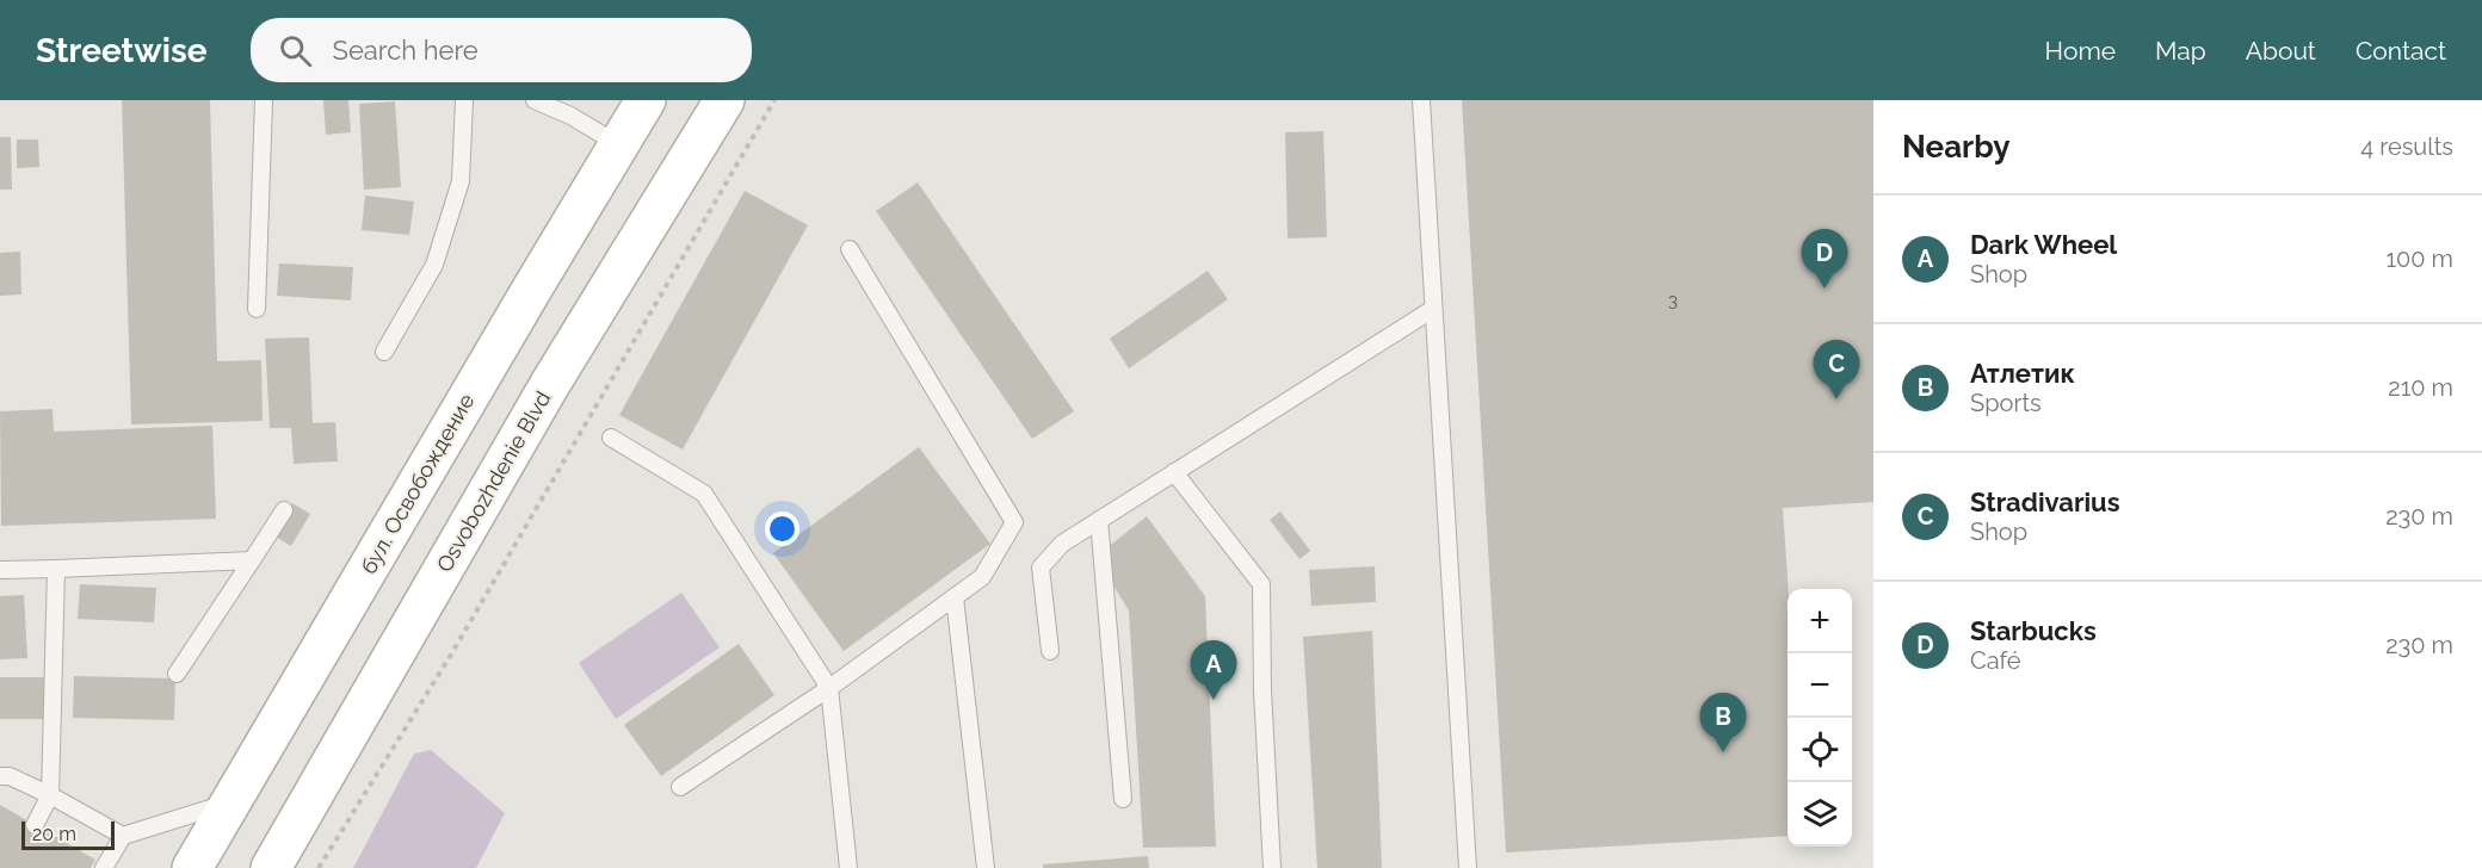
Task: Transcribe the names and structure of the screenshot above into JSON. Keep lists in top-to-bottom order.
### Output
{
  "streets": {
    "main road": ["Osvobozhdenie Blvd", "бул. Освобождение"]
  },
  "house_numbers": ["3"],
  "scale_bar": "20 m",
  "page": {
    "header": "Streetwise",
    "search": "Search here",
    "nav": [
      "Home",
      "Map",
      "About",
      "Contact"
    ],
    "heading": ["Nearby", "4 results"],
    "list": [
      {
        "mark": "A",
        "name": "Dark Wheel",
        "note": "Shop",
        "value": "100 m"
      },
      {
        "mark": "B",
        "name": "Атлетик",
        "note": "Sports",
        "value": "210 m"
      },
      {
        "mark": "C",
        "name": "Stradivarius",
        "note": "Shop",
        "value": "230 m"
      },
      {
        "mark": "D",
        "name": "Starbucks",
        "note": "Café",
        "value": "230 m"
      }
    ],
    "pins": [
      "D",
      "C",
      "A",
      "B"
    ],
    "map_buttons": ["+", "−"],
    "scale": "20 m"
  }
}
